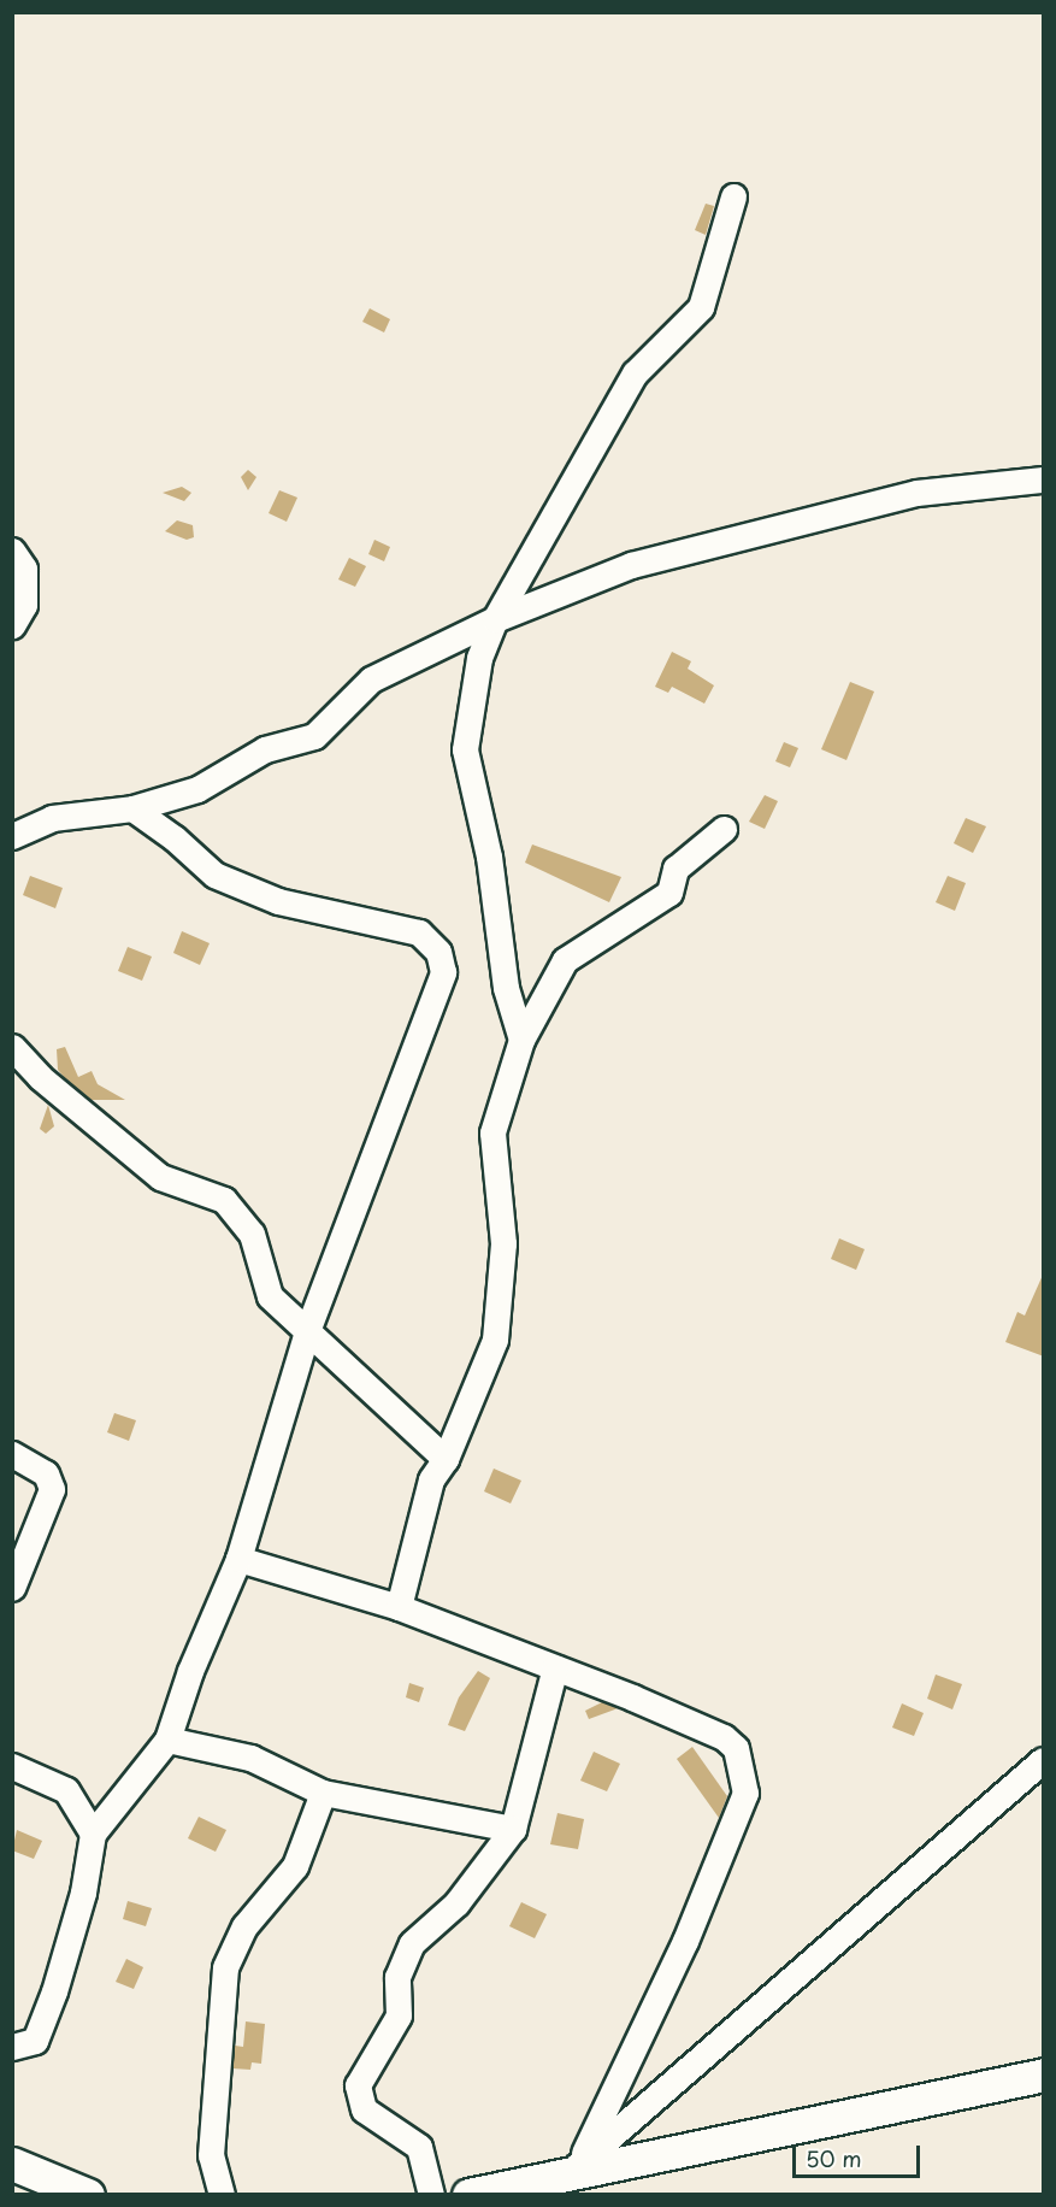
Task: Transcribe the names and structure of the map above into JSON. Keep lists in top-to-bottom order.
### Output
{
  "scale_bar": "50 m"
}
